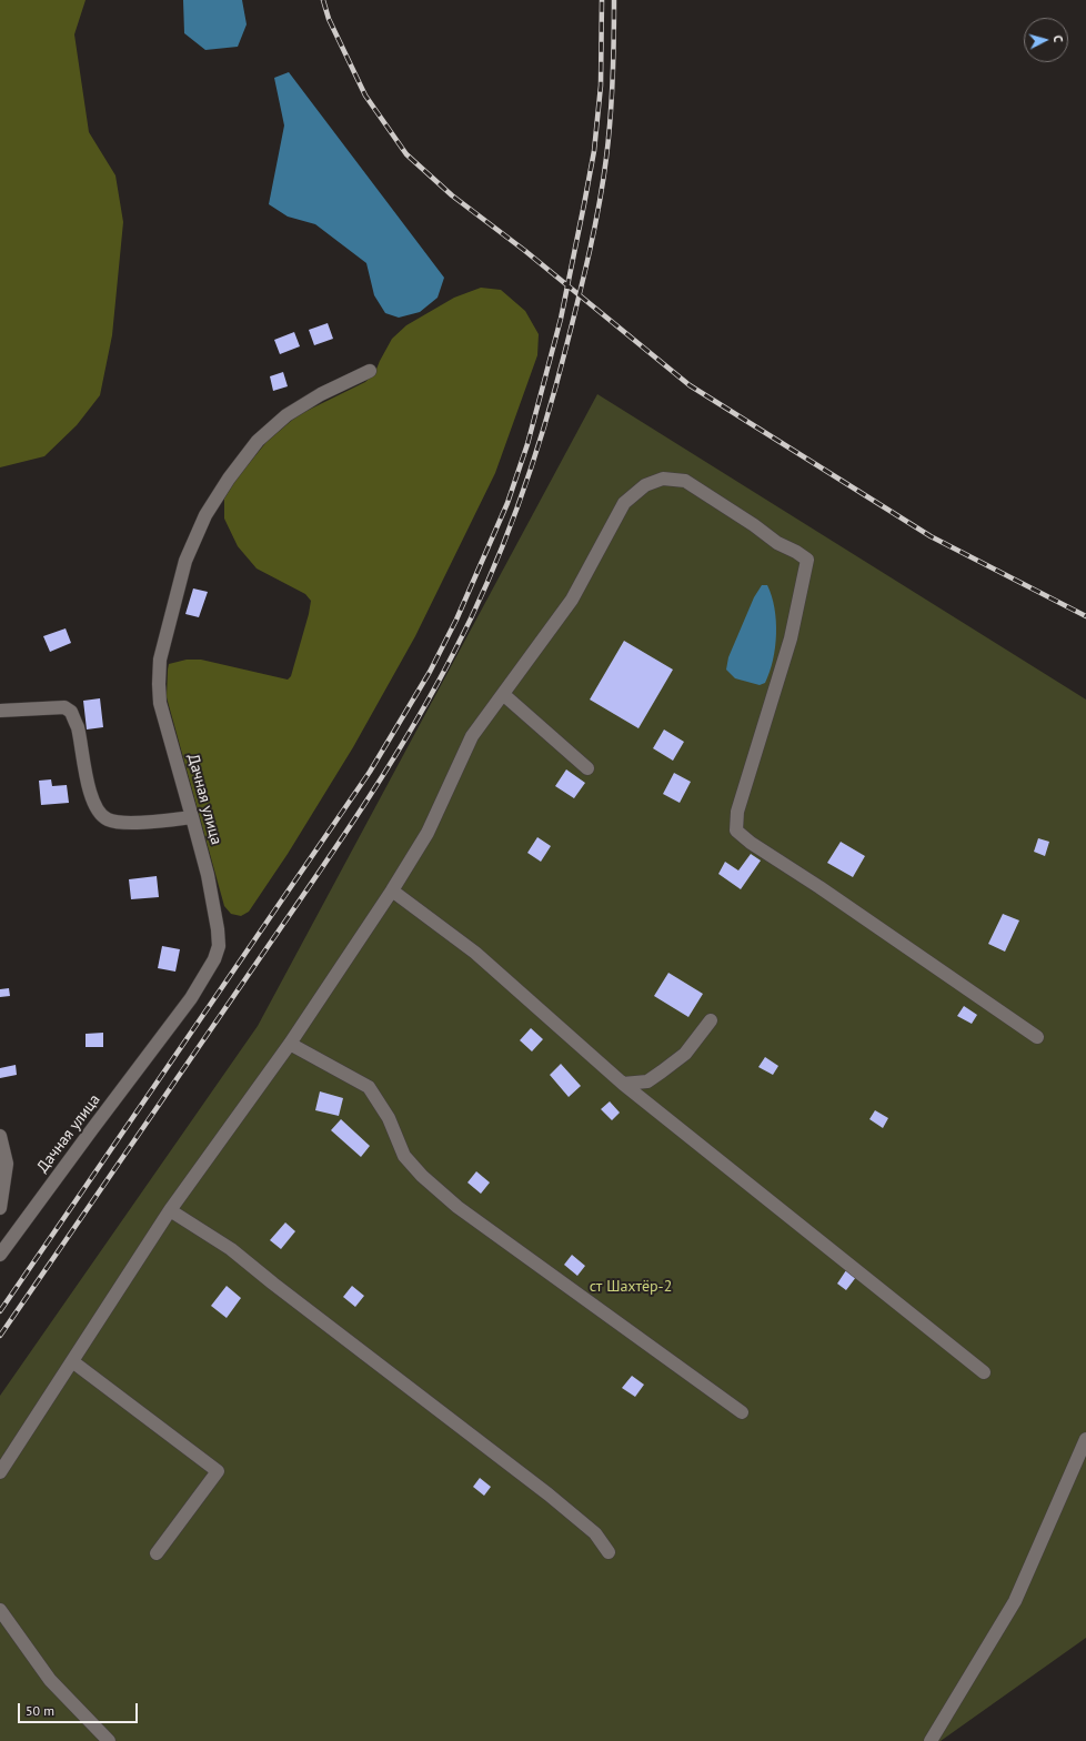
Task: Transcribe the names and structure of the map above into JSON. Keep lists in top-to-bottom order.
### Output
{
  "streets": {
    "street": ["Дачная улица"]
  },
  "parks": ["ст Шахтёр-2"],
  "scale_bar": "50 m",
  "north": "right"
}
